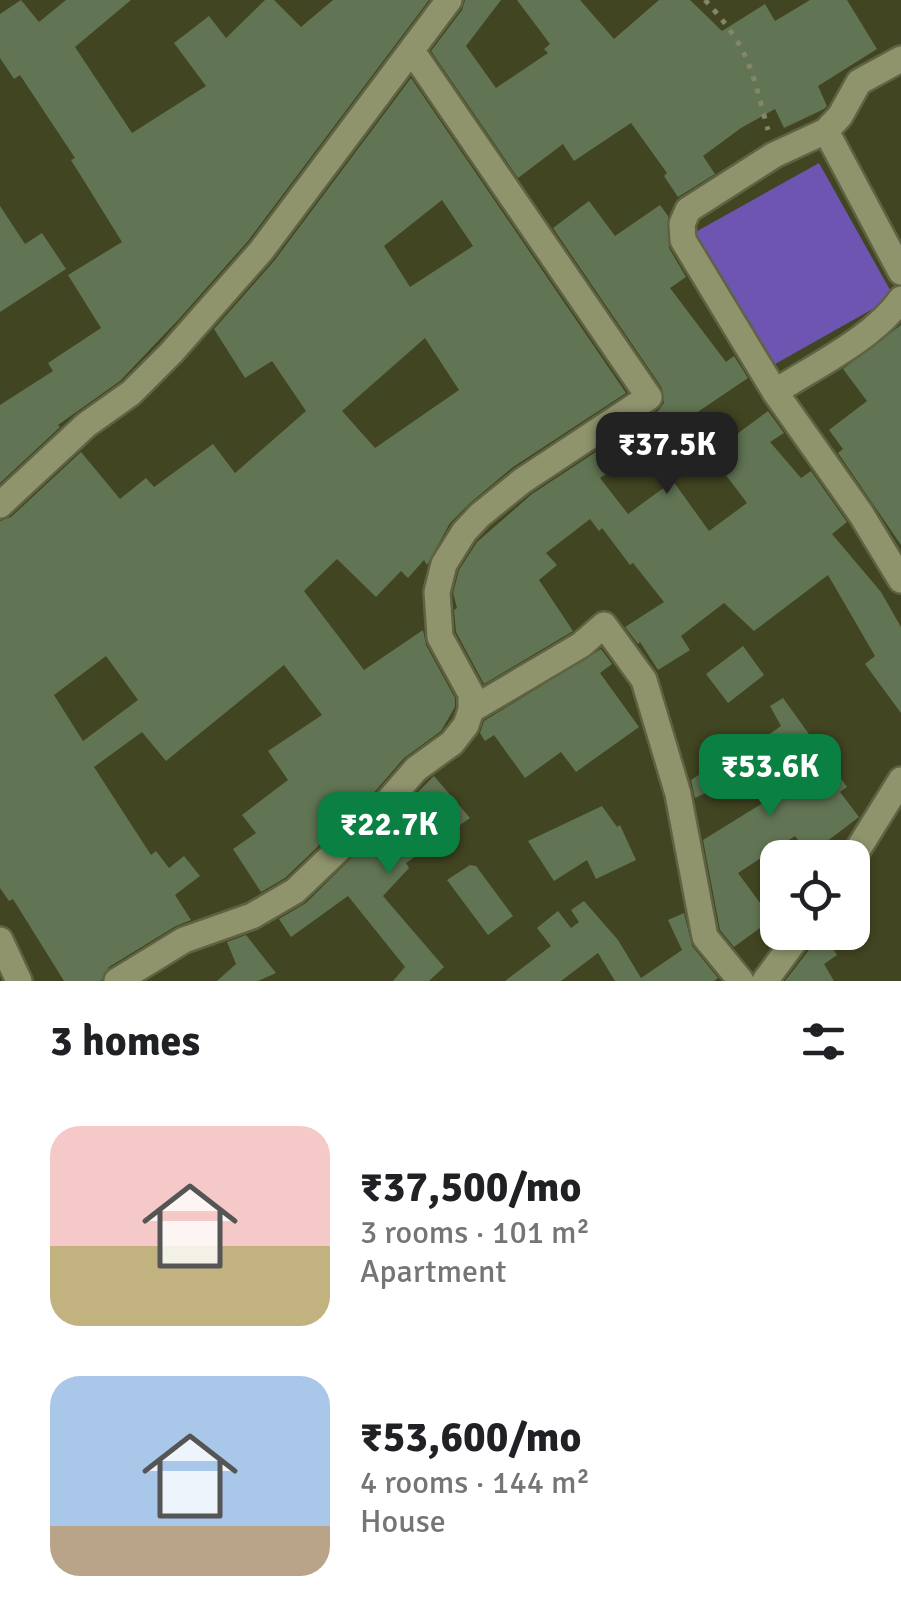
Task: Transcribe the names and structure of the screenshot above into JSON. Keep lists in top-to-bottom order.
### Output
{
  "page": {
    "price": ["₹37.5K", "₹53.6K", "₹22.7K"],
    "heading": "3 homes",
    "list": [
      {
        "name": "₹37,500/mo",
        "note": "3 rooms · 101 m² · Apartment"
      },
      {
        "name": "₹53,600/mo",
        "note": "4 rooms · 144 m² · House"
      }
    ]
  }
}
